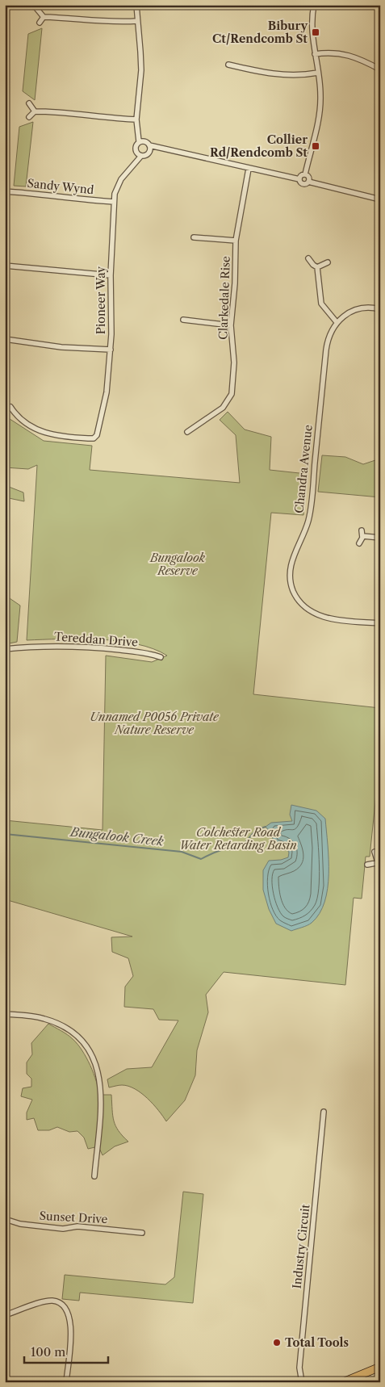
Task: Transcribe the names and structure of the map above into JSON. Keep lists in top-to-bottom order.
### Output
{
  "streets": {
    "street": [
      "Sandy Wynd",
      "Clarkedale Rise",
      "Pioneer Way",
      "Chandra Avenue",
      "Tereddan Drive",
      "Sunset Drive",
      "Industry Circuit"
    ]
  },
  "crossings": [
    ["Sandy Wynd", "Pioneer Way"]
  ],
  "water": ["Bungalook Creek"],
  "parks": ["Bungalook Reserve", "Unnamed P0056 Private Nature Reserve", "Colchester Road Water Retarding Basin"],
  "places": {
    "transit": ["Bibury Ct/Rendcomb St", "Collier Rd/Rendcomb St"],
    "other": ["Total Tools"]
  },
  "scale_bar": "100 m"
}
